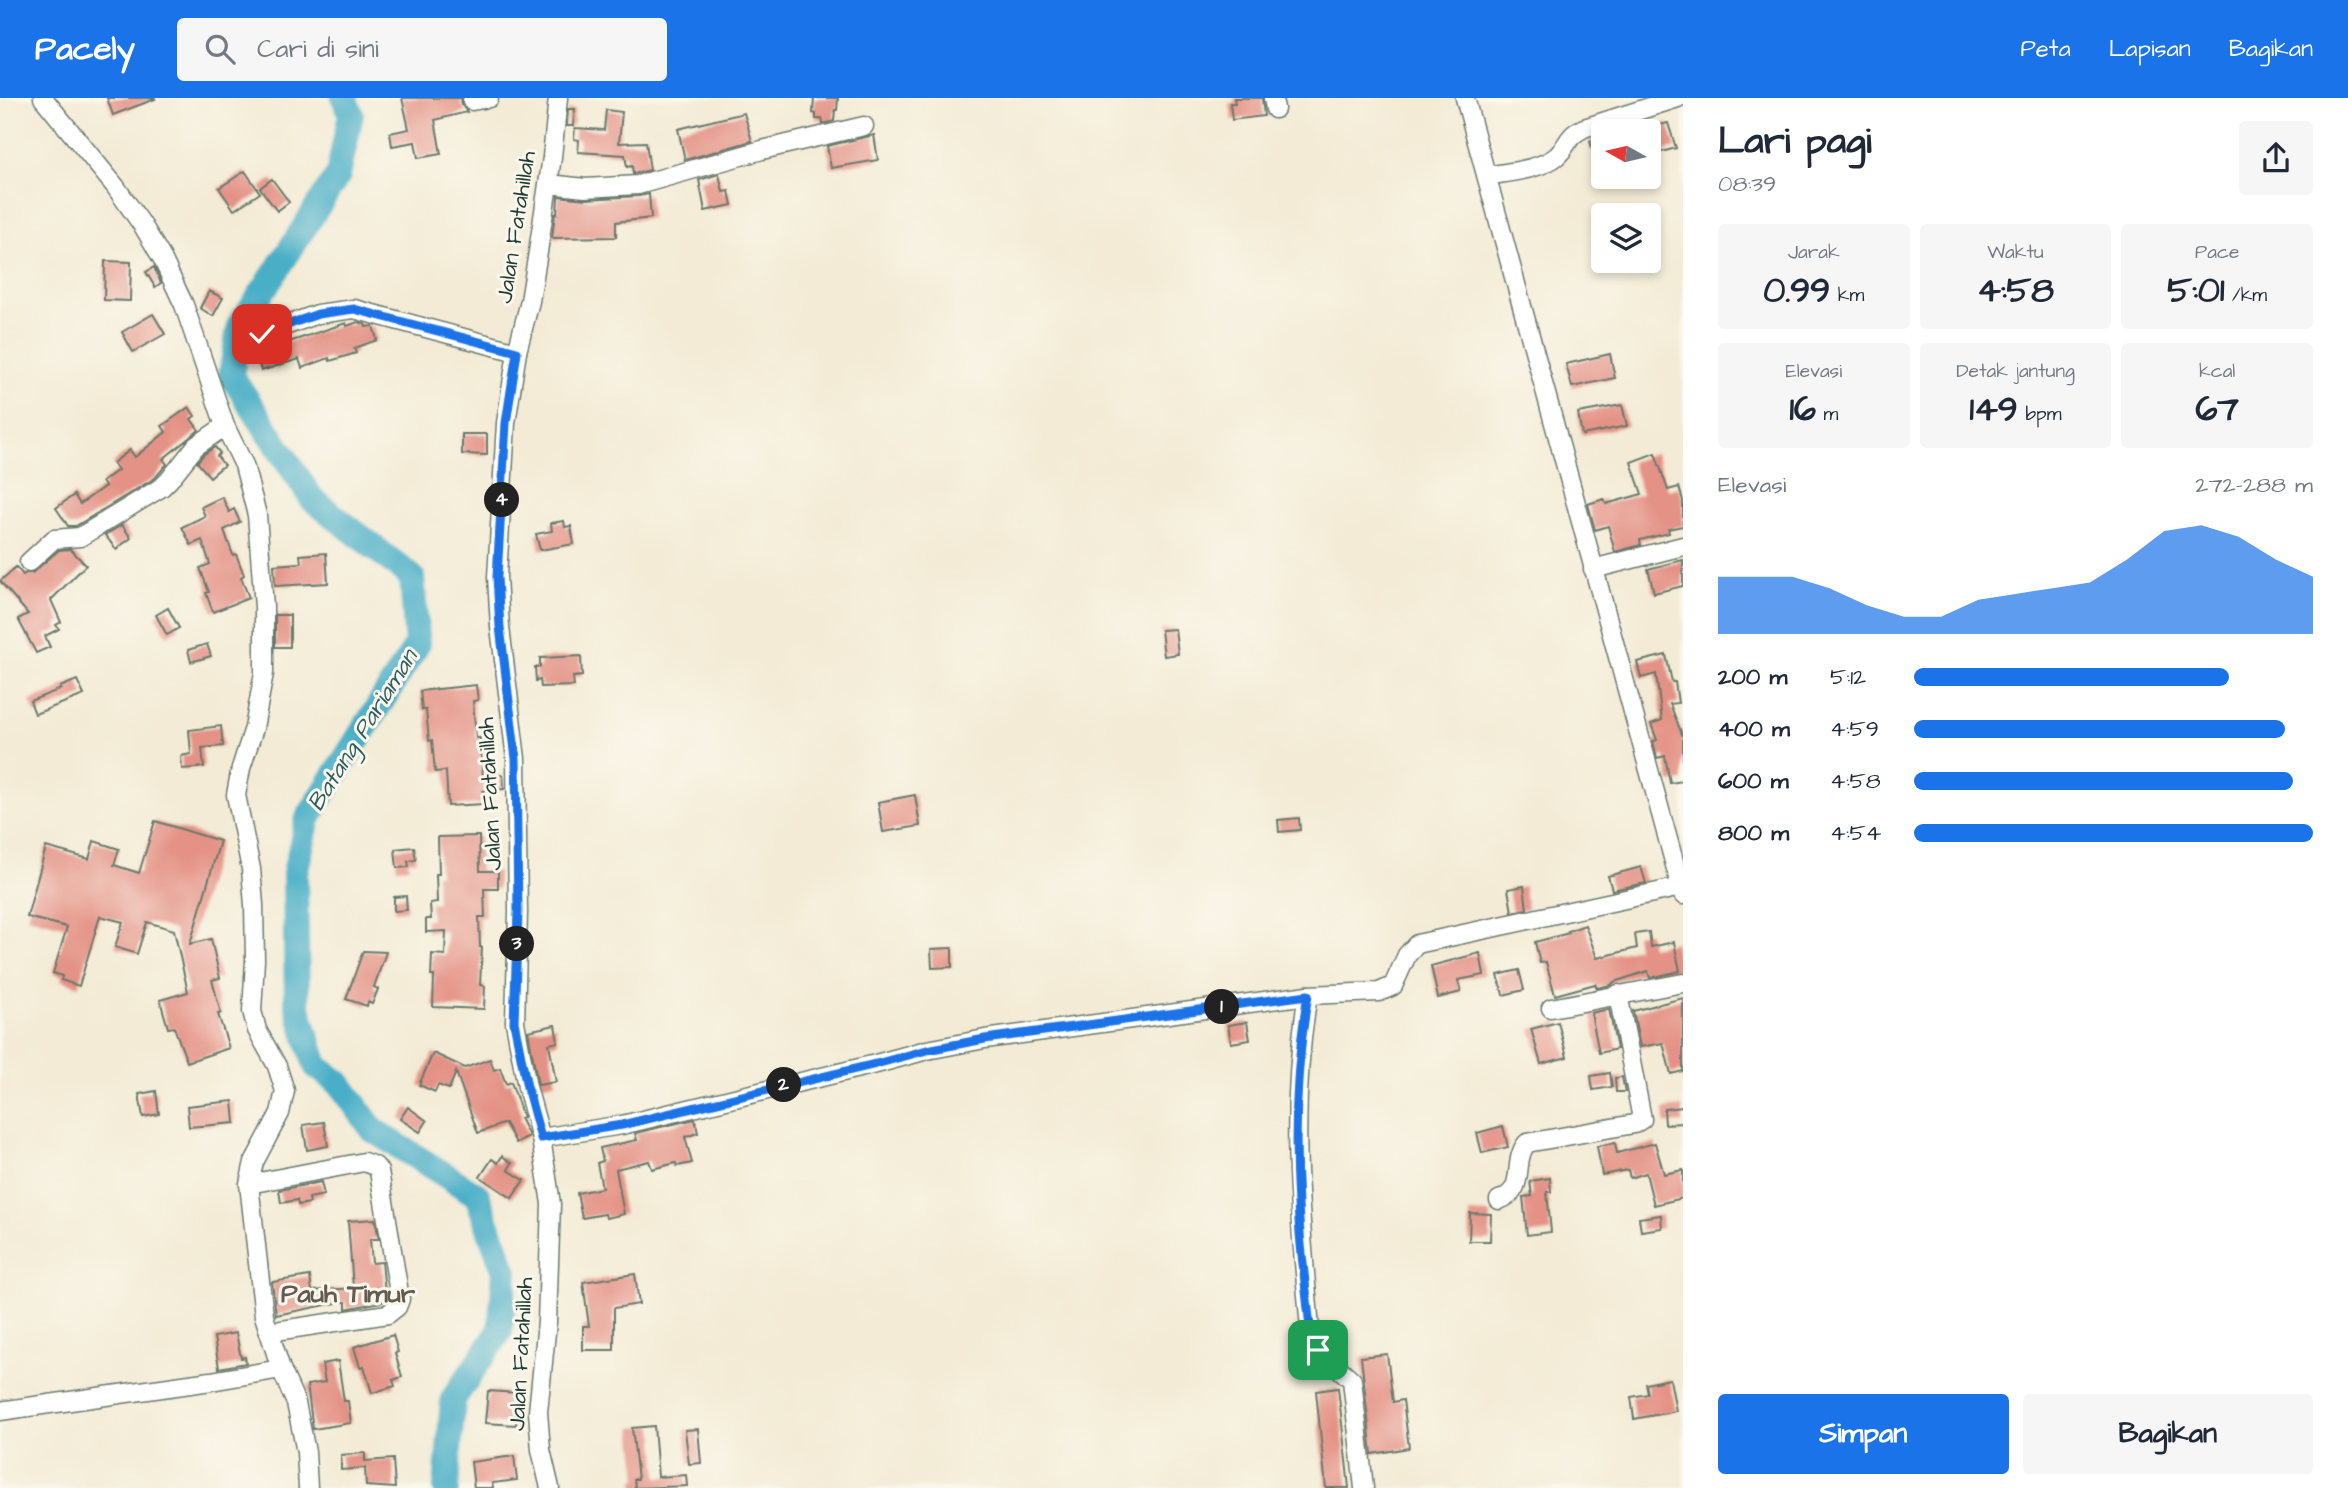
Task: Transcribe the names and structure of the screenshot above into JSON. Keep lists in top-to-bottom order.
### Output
{
  "streets": {
    "street": ["Jalan Fatahillah"]
  },
  "districts": ["Pauh Timur"],
  "water": ["Batang Pariaman"],
  "north": "left",
  "page": {
    "header": "Pacely",
    "search": "Cari di sini",
    "nav": ["Peta", "Lapisan", "Bagikan"],
    "heading": ["Lari pagi", "08:39"],
    "stats": [
      ["Jarak", "0.99 km"],
      ["Waktu", "4:58"],
      ["Pace", "5:01 /km"],
      ["Elevasi", "16 m"],
      ["Detak jantung", "149 bpm"],
      ["kcal", "67"]
    ],
    "chart": ["Elevasi", "272–288 m"],
    "pins": [
      "4",
      "3",
      "1",
      "2"
    ],
    "list": [
      {
        "name": "200 m",
        "note": "5:12"
      },
      {
        "name": "400 m",
        "note": "4:59"
      },
      {
        "name": "600 m",
        "note": "4:58"
      },
      {
        "name": "800 m",
        "note": "4:54"
      }
    ],
    "buttons": ["Simpan", "Bagikan"]
  }
}
